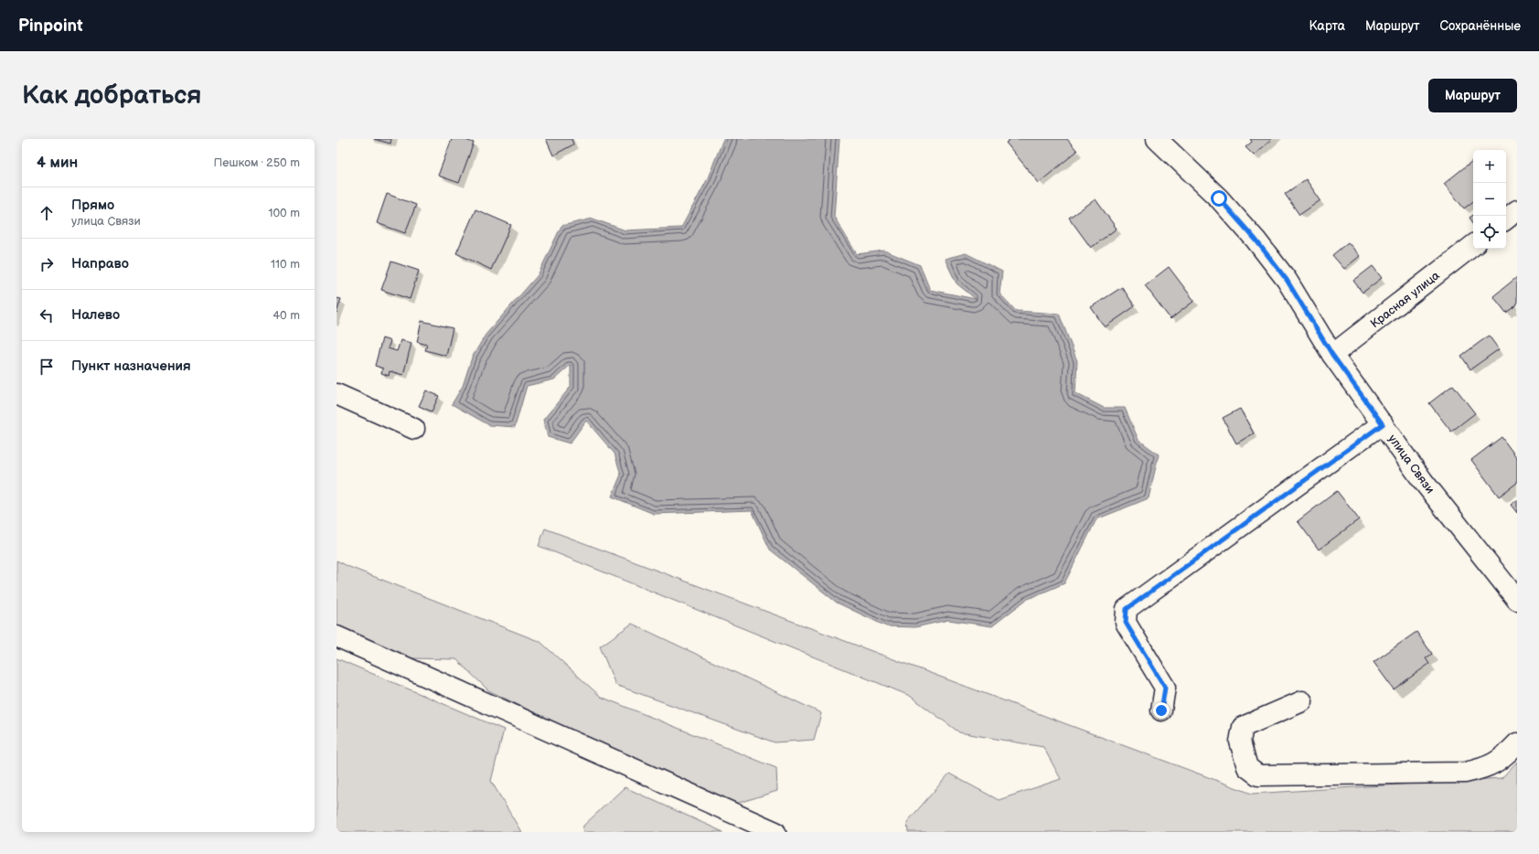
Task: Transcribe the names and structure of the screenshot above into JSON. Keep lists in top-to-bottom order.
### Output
{
  "streets": {
    "main road": ["Красная улица", "улица Связи"]
  },
  "crossings": [
    ["Красная улица", "улица Связи"]
  ],
  "page": {
    "header": "Pinpoint",
    "nav": ["Карта", "Маршрут", "Сохранённые"],
    "buttons": "Маршрут",
    "title": "Как добраться",
    "heading": ["4 мин", "Пешком · 250 m"],
    "map_buttons": ["+", "−"],
    "list": [
      ["Прямо", "улица Связи", "100 m"],
      ["Направо", "110 m"],
      ["Налево", "40 m"],
      "Пункт назначения"
    ]
  }
}
